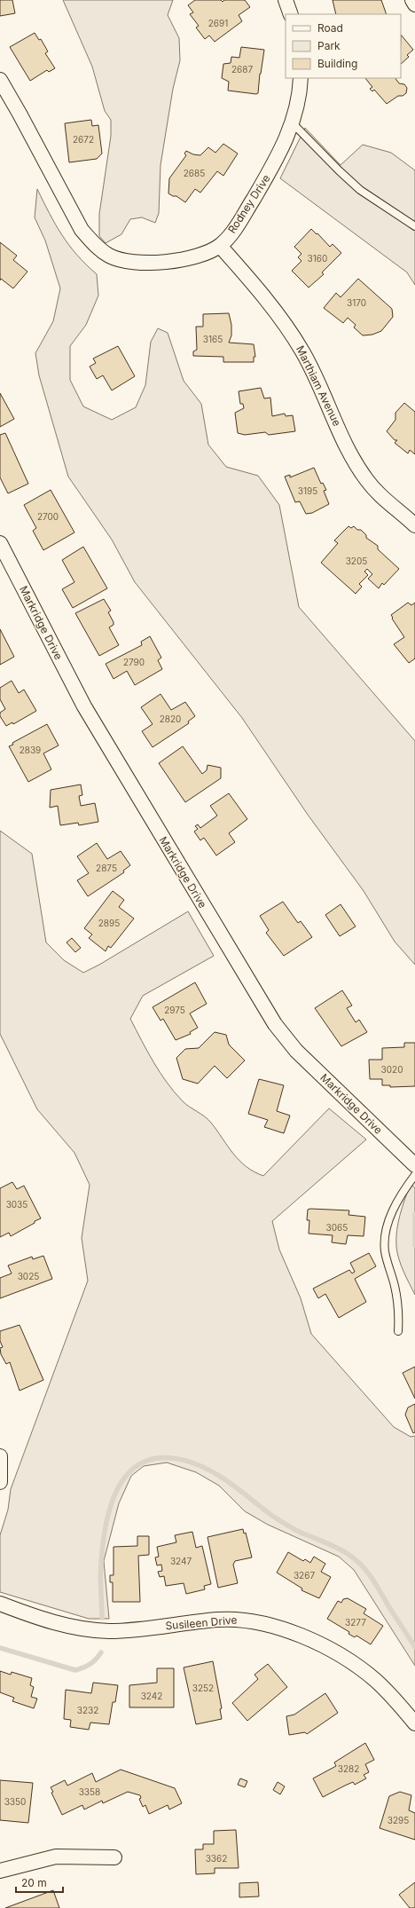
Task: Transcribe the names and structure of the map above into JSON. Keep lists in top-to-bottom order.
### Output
{
  "streets": {
    "street": [
      "Rodney Drive",
      "Marthiam Avenue",
      "Markridge Drive",
      "Susileen Drive"
    ]
  },
  "crossings": [
    ["Rodney Drive", "Marthiam Avenue"]
  ],
  "house_numbers": [
    "2691",
    "2687",
    "2672",
    "2685",
    "3160",
    "3170",
    "3165",
    "3195",
    "2700",
    "3205",
    "2790",
    "2820",
    "2839",
    "2875",
    "2895",
    "2975",
    "3020",
    "3035",
    "3065",
    "3025",
    "3247",
    "3267",
    "3277",
    "3252",
    "3242",
    "3232",
    "3282",
    "3358",
    "3350",
    "3295",
    "3362"
  ],
  "legend": ["Road", "Park", "Building"],
  "scale_bar": "20 m"
}
